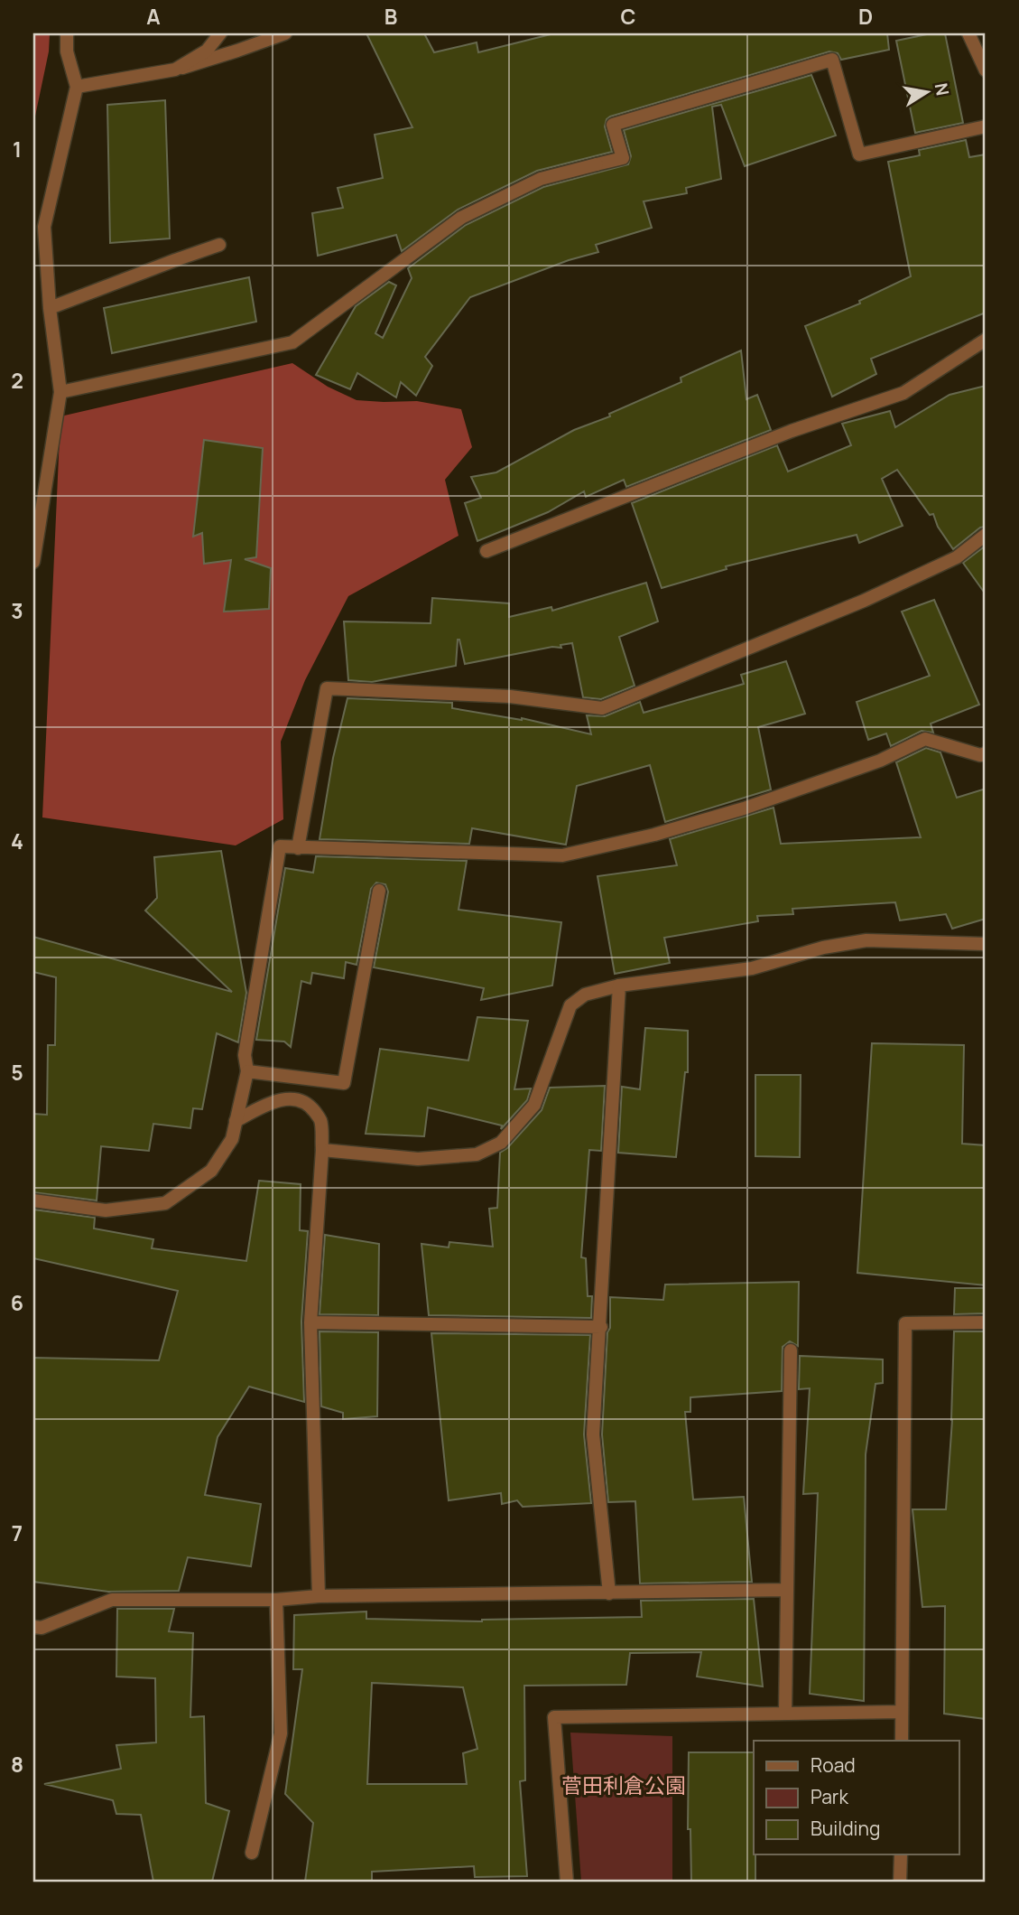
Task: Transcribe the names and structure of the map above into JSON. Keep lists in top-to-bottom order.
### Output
{
  "parks": ["菅田利倉公園"],
  "legend": ["Road", "Park", "Building"],
  "north": "right",
  "grid": {
    "columns": [
      "A",
      "B",
      "C",
      "D"
    ],
    "rows": [
      "1",
      "2",
      "3",
      "4",
      "5",
      "6",
      "7",
      "8"
    ]
  }
}
